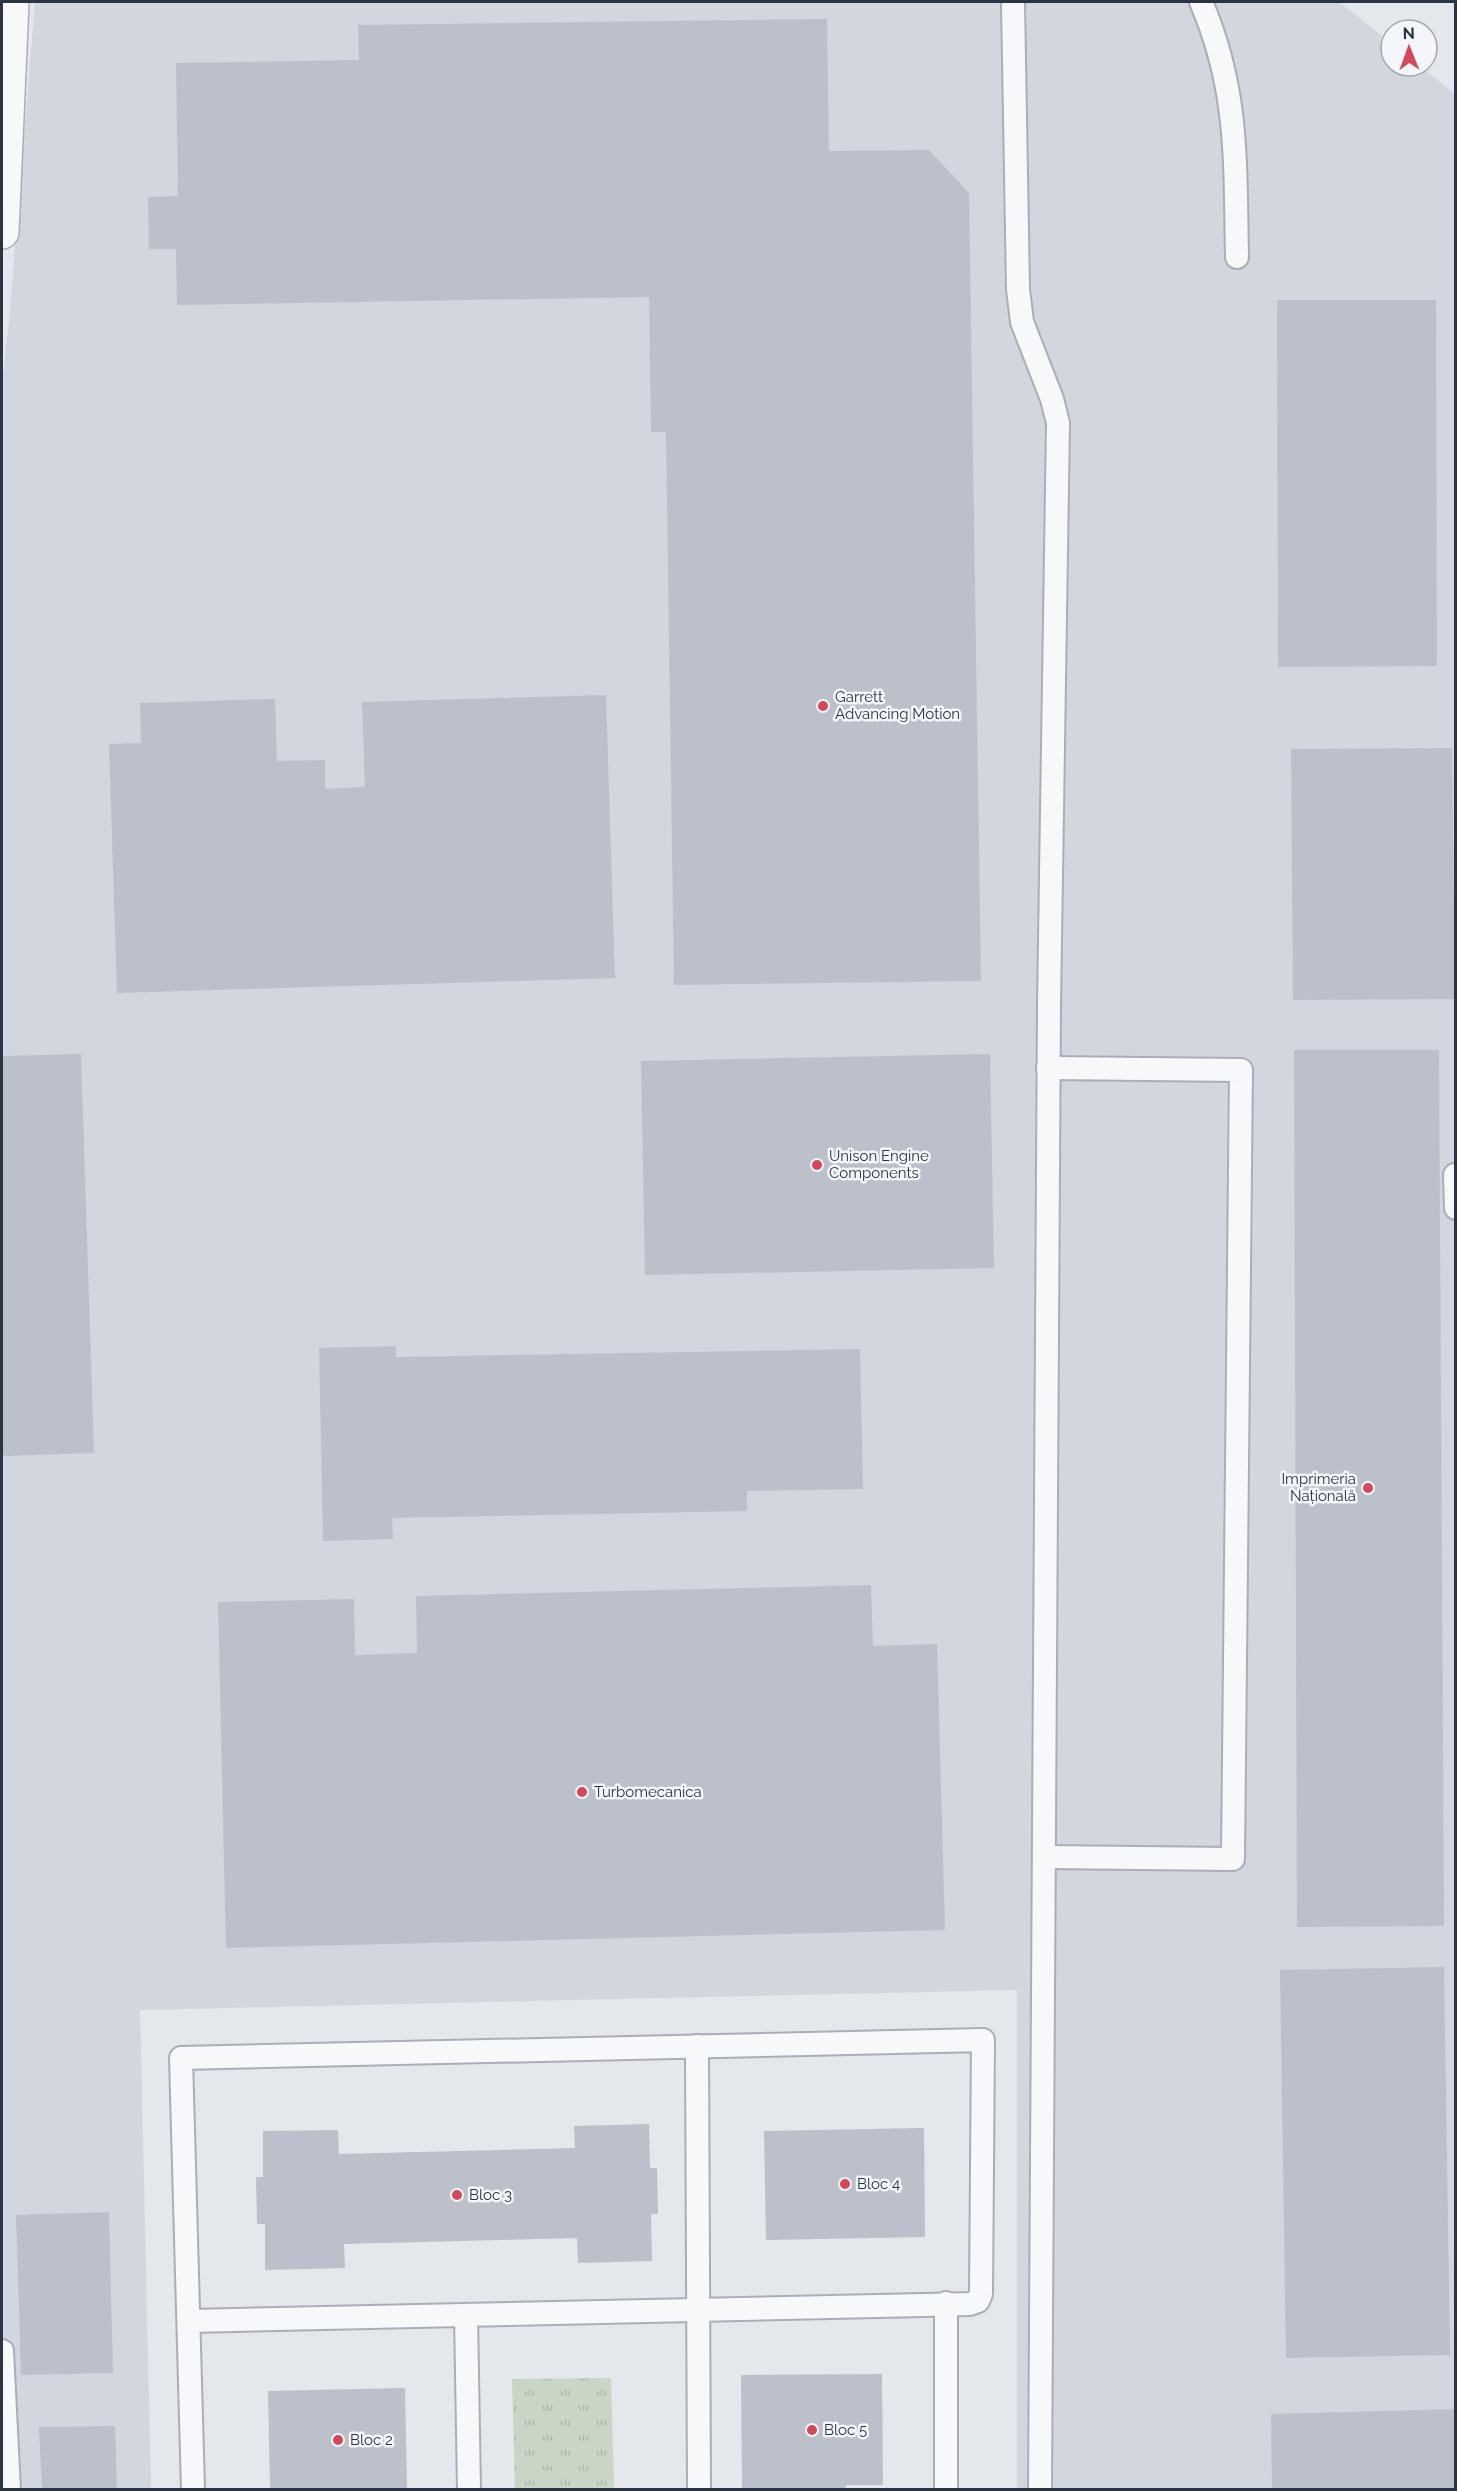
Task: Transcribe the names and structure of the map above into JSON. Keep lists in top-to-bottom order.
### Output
{
  "places": [
    "Garrett Advancing Motion",
    "Unison Engine Components",
    "Imprimeria Națională",
    "Turbomecanica",
    "Bloc 4",
    "Bloc 3",
    "Bloc 5",
    "Bloc 2"
  ],
  "north": "top"
}
